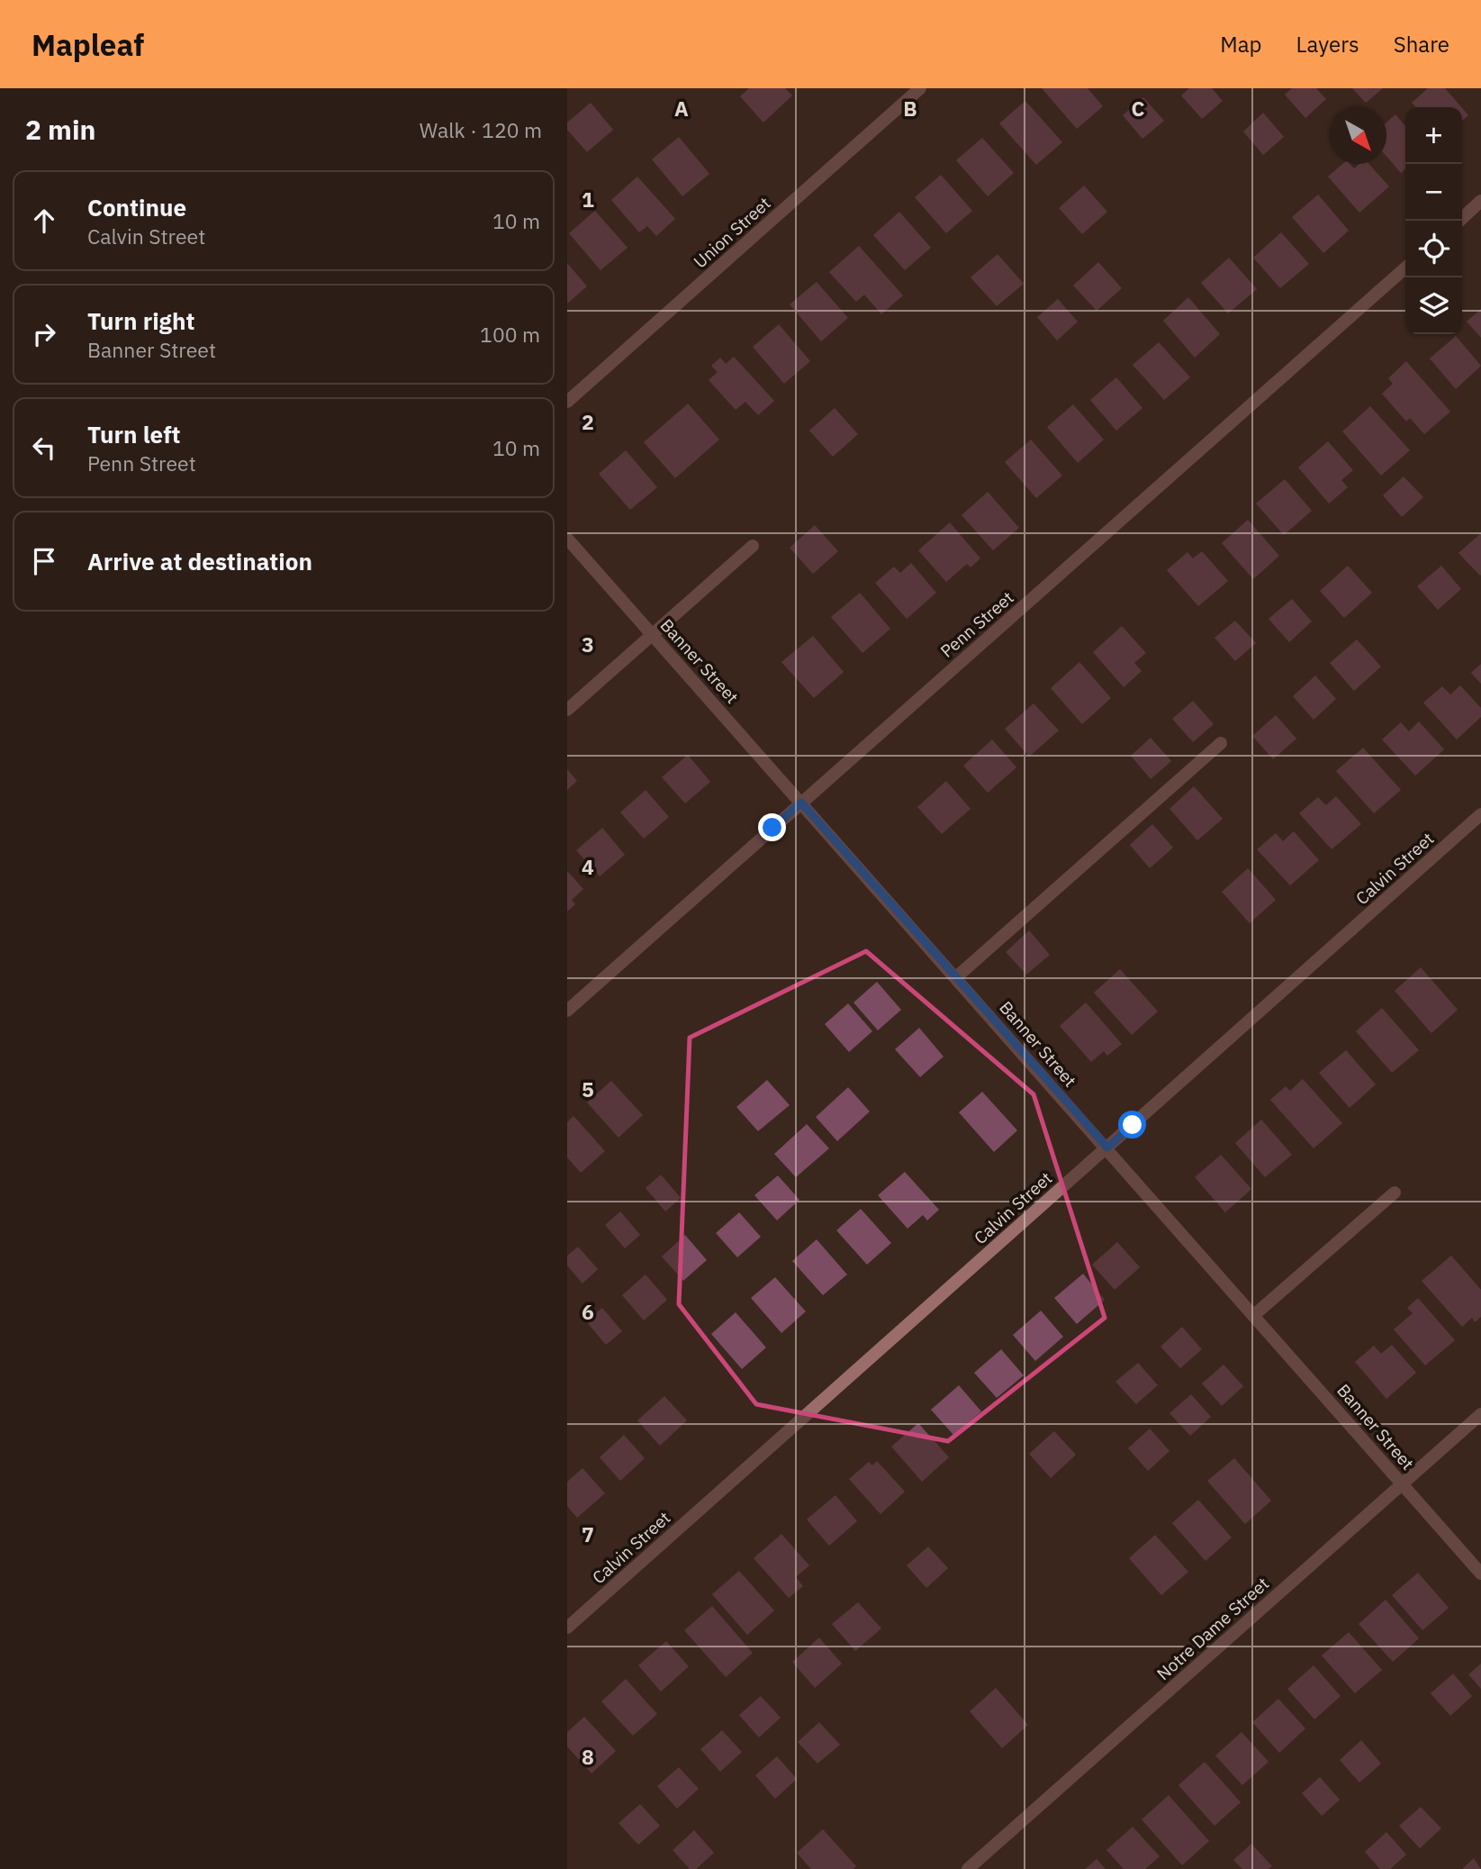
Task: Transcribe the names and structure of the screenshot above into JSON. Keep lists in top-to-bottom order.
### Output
{
  "streets": {
    "street": [
      "Union Street",
      "Penn Street",
      "Banner Street",
      "Calvin Street",
      "Notre Dame Street"
    ]
  },
  "crossings": [
    ["Penn Street", "Banner Street"],
    ["Banner Street", "Calvin Street"],
    ["Banner Street", "Notre Dame Street"]
  ],
  "north": "bottom right",
  "page": {
    "header": "Mapleaf",
    "nav": ["Map", "Layers", "Share"],
    "heading": ["2 min", "Walk · 120 m"],
    "map_buttons": ["+", "−"],
    "list": [
      ["Continue", "Calvin Street", "10 m"],
      ["Turn right", "Banner Street", "100 m"],
      ["Turn left", "Penn Street", "10 m"],
      "Arrive at destination"
    ]
  },
  "grid": {
    "columns": ["A", "B", "C"],
    "rows": [
      "1",
      "2",
      "3",
      "4",
      "5",
      "6",
      "7",
      "8"
    ]
  }
}
